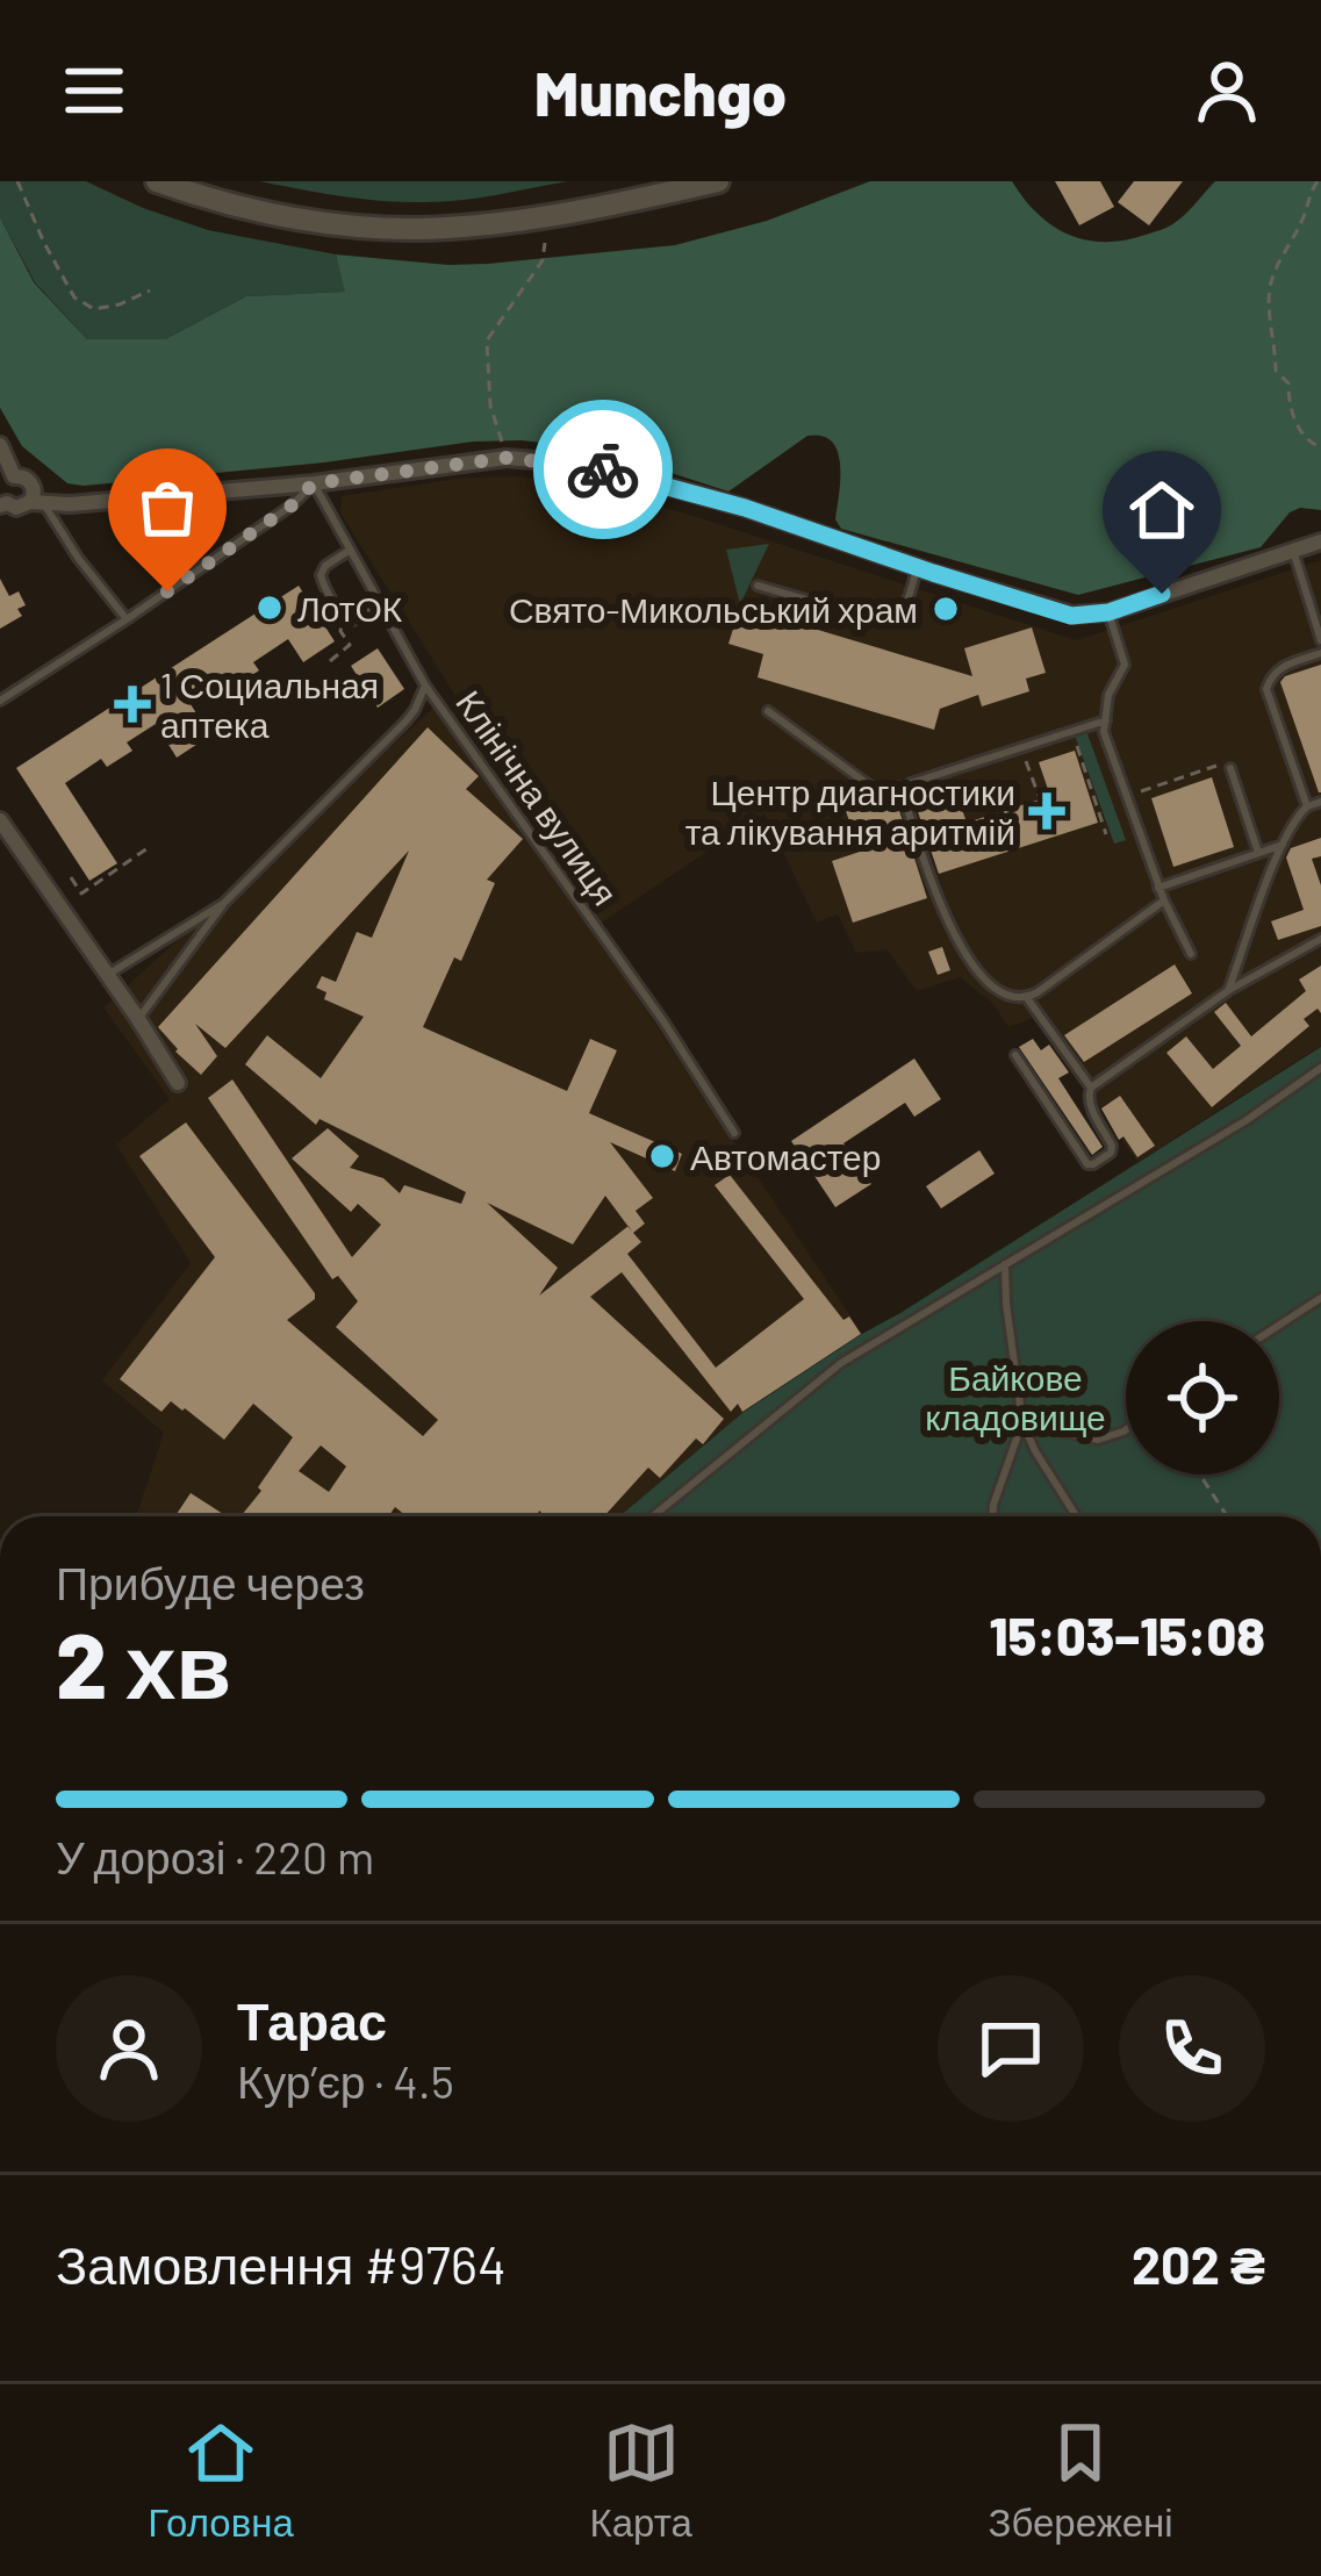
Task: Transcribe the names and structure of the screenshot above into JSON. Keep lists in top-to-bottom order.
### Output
{
  "streets": {
    "lane": ["Клінічна вулиця"]
  },
  "parks": ["Байкове кладовище"],
  "places": {
    "other": ["ЛотОК", "Свято-Микольський храм", "Автомастер"],
    "health": ["1 Социальная аптека", "Центр диагностики та лікування аритмій"]
  },
  "page": {
    "header": "Munchgo",
    "heading": ["2 хв", "Прибуде через", "15:03–15:08"],
    "panel": [
      "Тарас",
      "Кур’єр · 4.5",
      "Замовлення #9764",
      "202 ₴"
    ],
    "bar": "У дорозі · 220 m",
    "tabs": ["Головна", "Карта", "Збережені"]
  }
}
